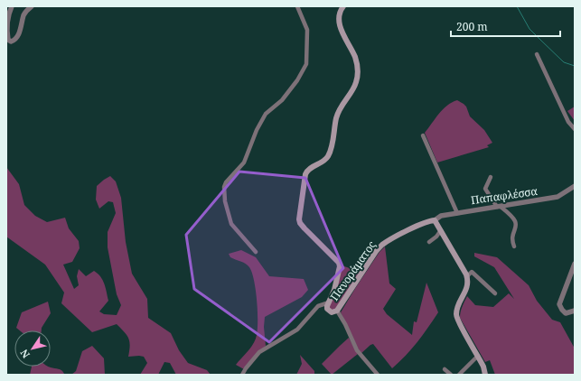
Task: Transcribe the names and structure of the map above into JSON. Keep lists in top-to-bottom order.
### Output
{
  "streets": {
    "main road": ["Πανοράματος"],
    "street": ["Παπαφλέσσα"]
  },
  "crossings": [
    ["Παπαφλέσσα", "Πανοράματος"]
  ],
  "scale_bar": "200 m",
  "north": "bottom left"
}
